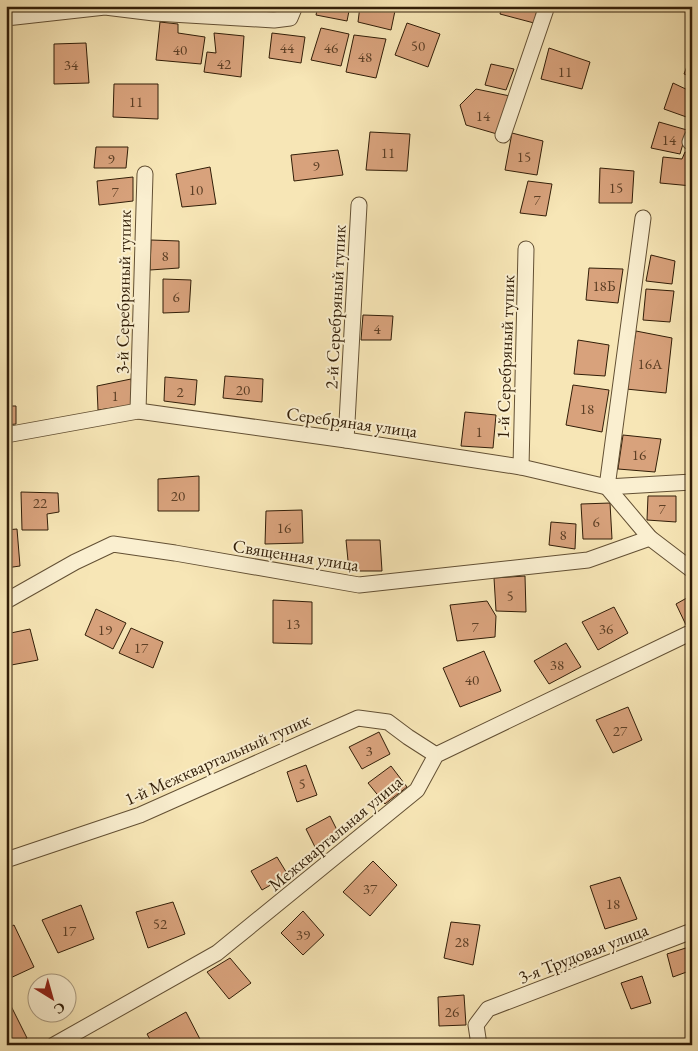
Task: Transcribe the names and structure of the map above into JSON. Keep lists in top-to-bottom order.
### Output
{
  "streets": {
    "street": [
      "3-й Серебряный тупик",
      "2-й Серебряный тупик",
      "1-й Серебряный тупик",
      "Серебряная улица",
      "Священная улица",
      "1-й Межквартальный тупик",
      "Межквартальная улица",
      "3-я Трудовая улица"
    ]
  },
  "crossings": [
    ["3-й Серебряный тупик", "Серебряная улица"],
    ["2-й Серебряный тупик", "Серебряная улица"],
    ["1-й Серебряный тупик", "Серебряная улица"],
    ["1-й Межквартальный тупик", "Межквартальная улица"]
  ],
  "house_numbers": [
    "50",
    "44",
    "46",
    "40",
    "48",
    "42",
    "34",
    "11",
    "11",
    "14",
    "14",
    "11",
    "15",
    "9",
    "9",
    "15",
    "10",
    "7",
    "7",
    "8",
    "18Б",
    "6",
    "4",
    "16А",
    "20",
    "2",
    "1",
    "18",
    "1",
    "16",
    "20",
    "22",
    "7",
    "6",
    "16",
    "8",
    "5",
    "13",
    "7",
    "36",
    "19",
    "17",
    "38",
    "40",
    "27",
    "3",
    "5",
    "37",
    "18",
    "52",
    "17",
    "39",
    "28",
    "26"
  ],
  "north": "bottom right"
}
